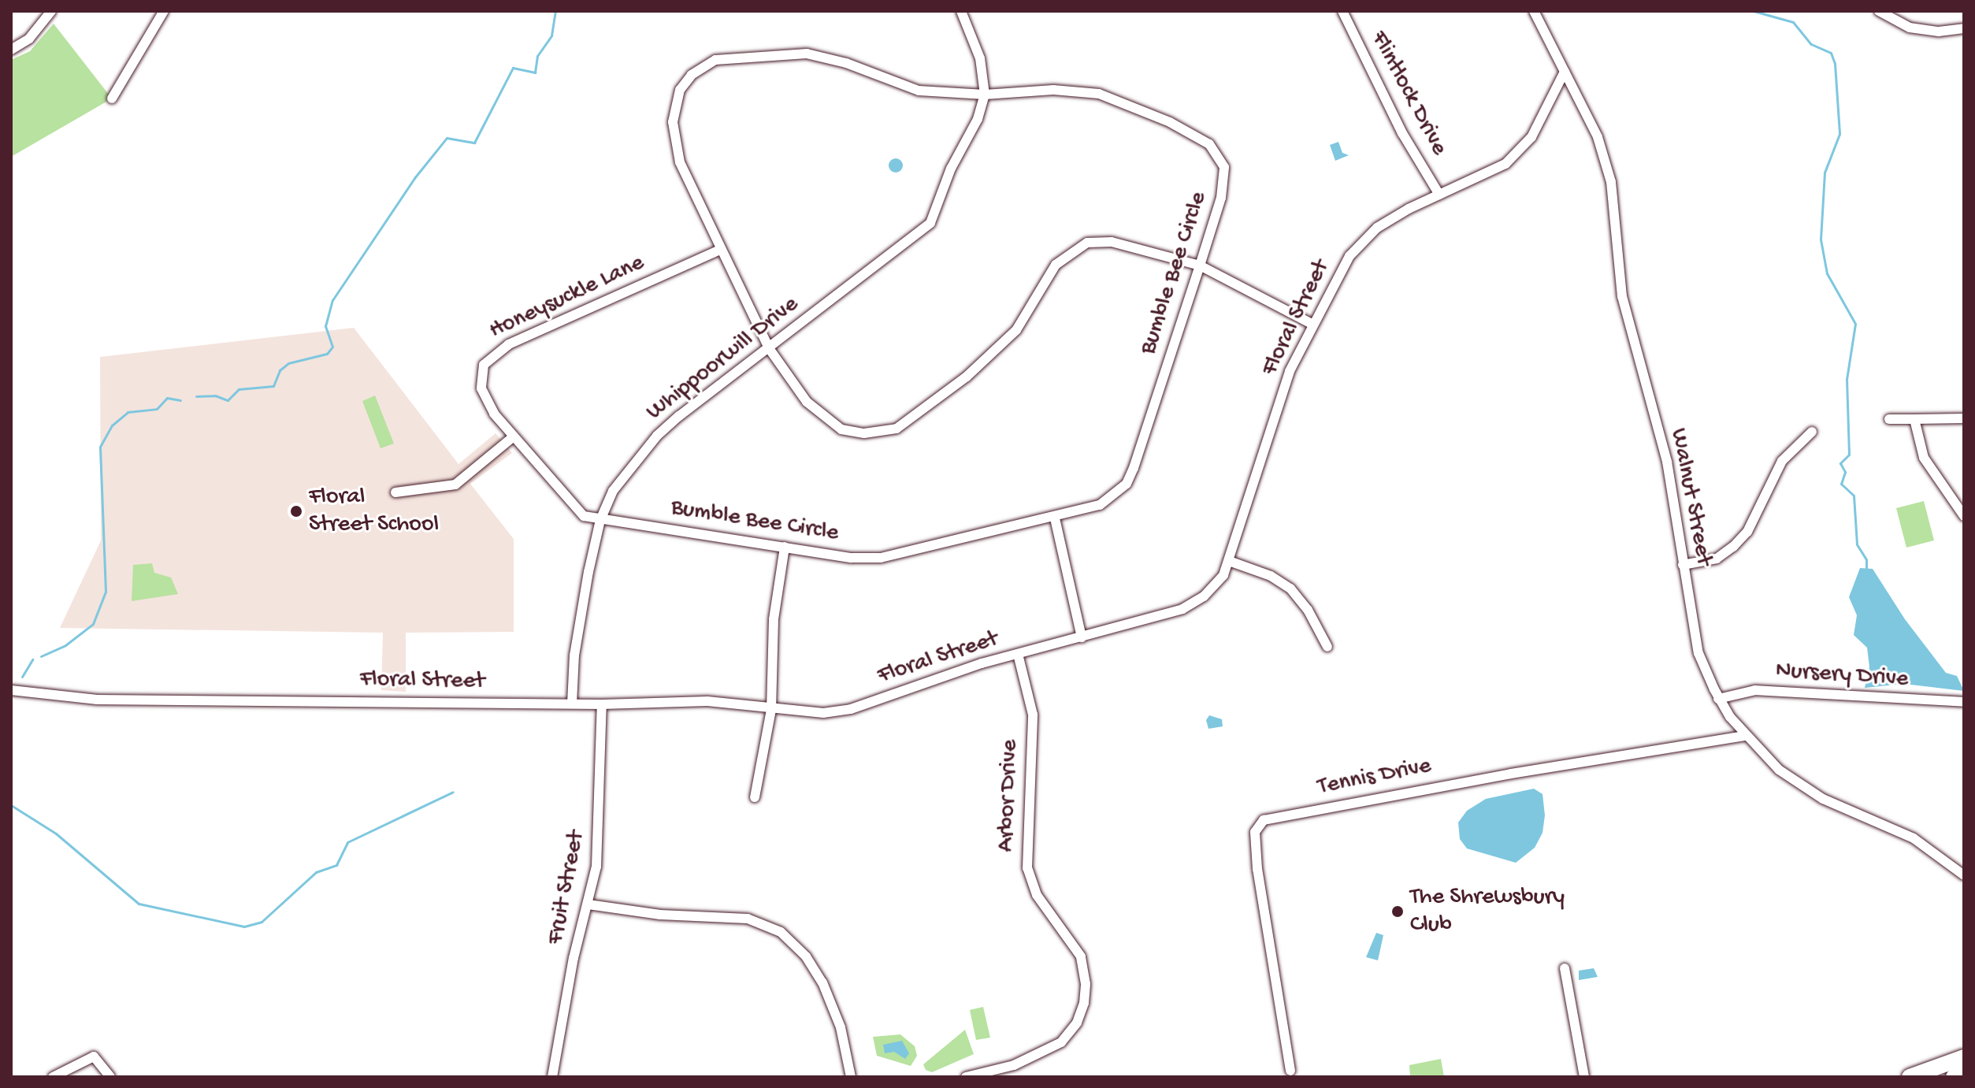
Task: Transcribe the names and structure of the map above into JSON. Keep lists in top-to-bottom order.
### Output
{
  "streets": {
    "street": [
      "Flintlock Drive",
      "Bumble Bee Circle",
      "Honeysuckle Lane",
      "Floral Street",
      "Whippoorwill Drive",
      "Walnut Street",
      "Nursery Drive",
      "Tennis Drive",
      "Arbor Drive",
      "Fruit Street"
    ]
  },
  "crossings": [
    ["Flintlock Drive", "Floral Street"],
    ["Bumble Bee Circle", "Honeysuckle Lane"],
    ["Bumble Bee Circle", "Floral Street"],
    ["Bumble Bee Circle", "Whippoorwill Drive"],
    ["Honeysuckle Lane", "Whippoorwill Drive"],
    ["Floral Street", "Whippoorwill Drive"],
    ["Floral Street", "Walnut Street"],
    ["Floral Street", "Arbor Drive"],
    ["Floral Street", "Fruit Street"],
    ["Walnut Street", "Nursery Drive"],
    ["Walnut Street", "Tennis Drive"]
  ],
  "places": ["Floral Street School", "The Shrewsbury Club"]
}
